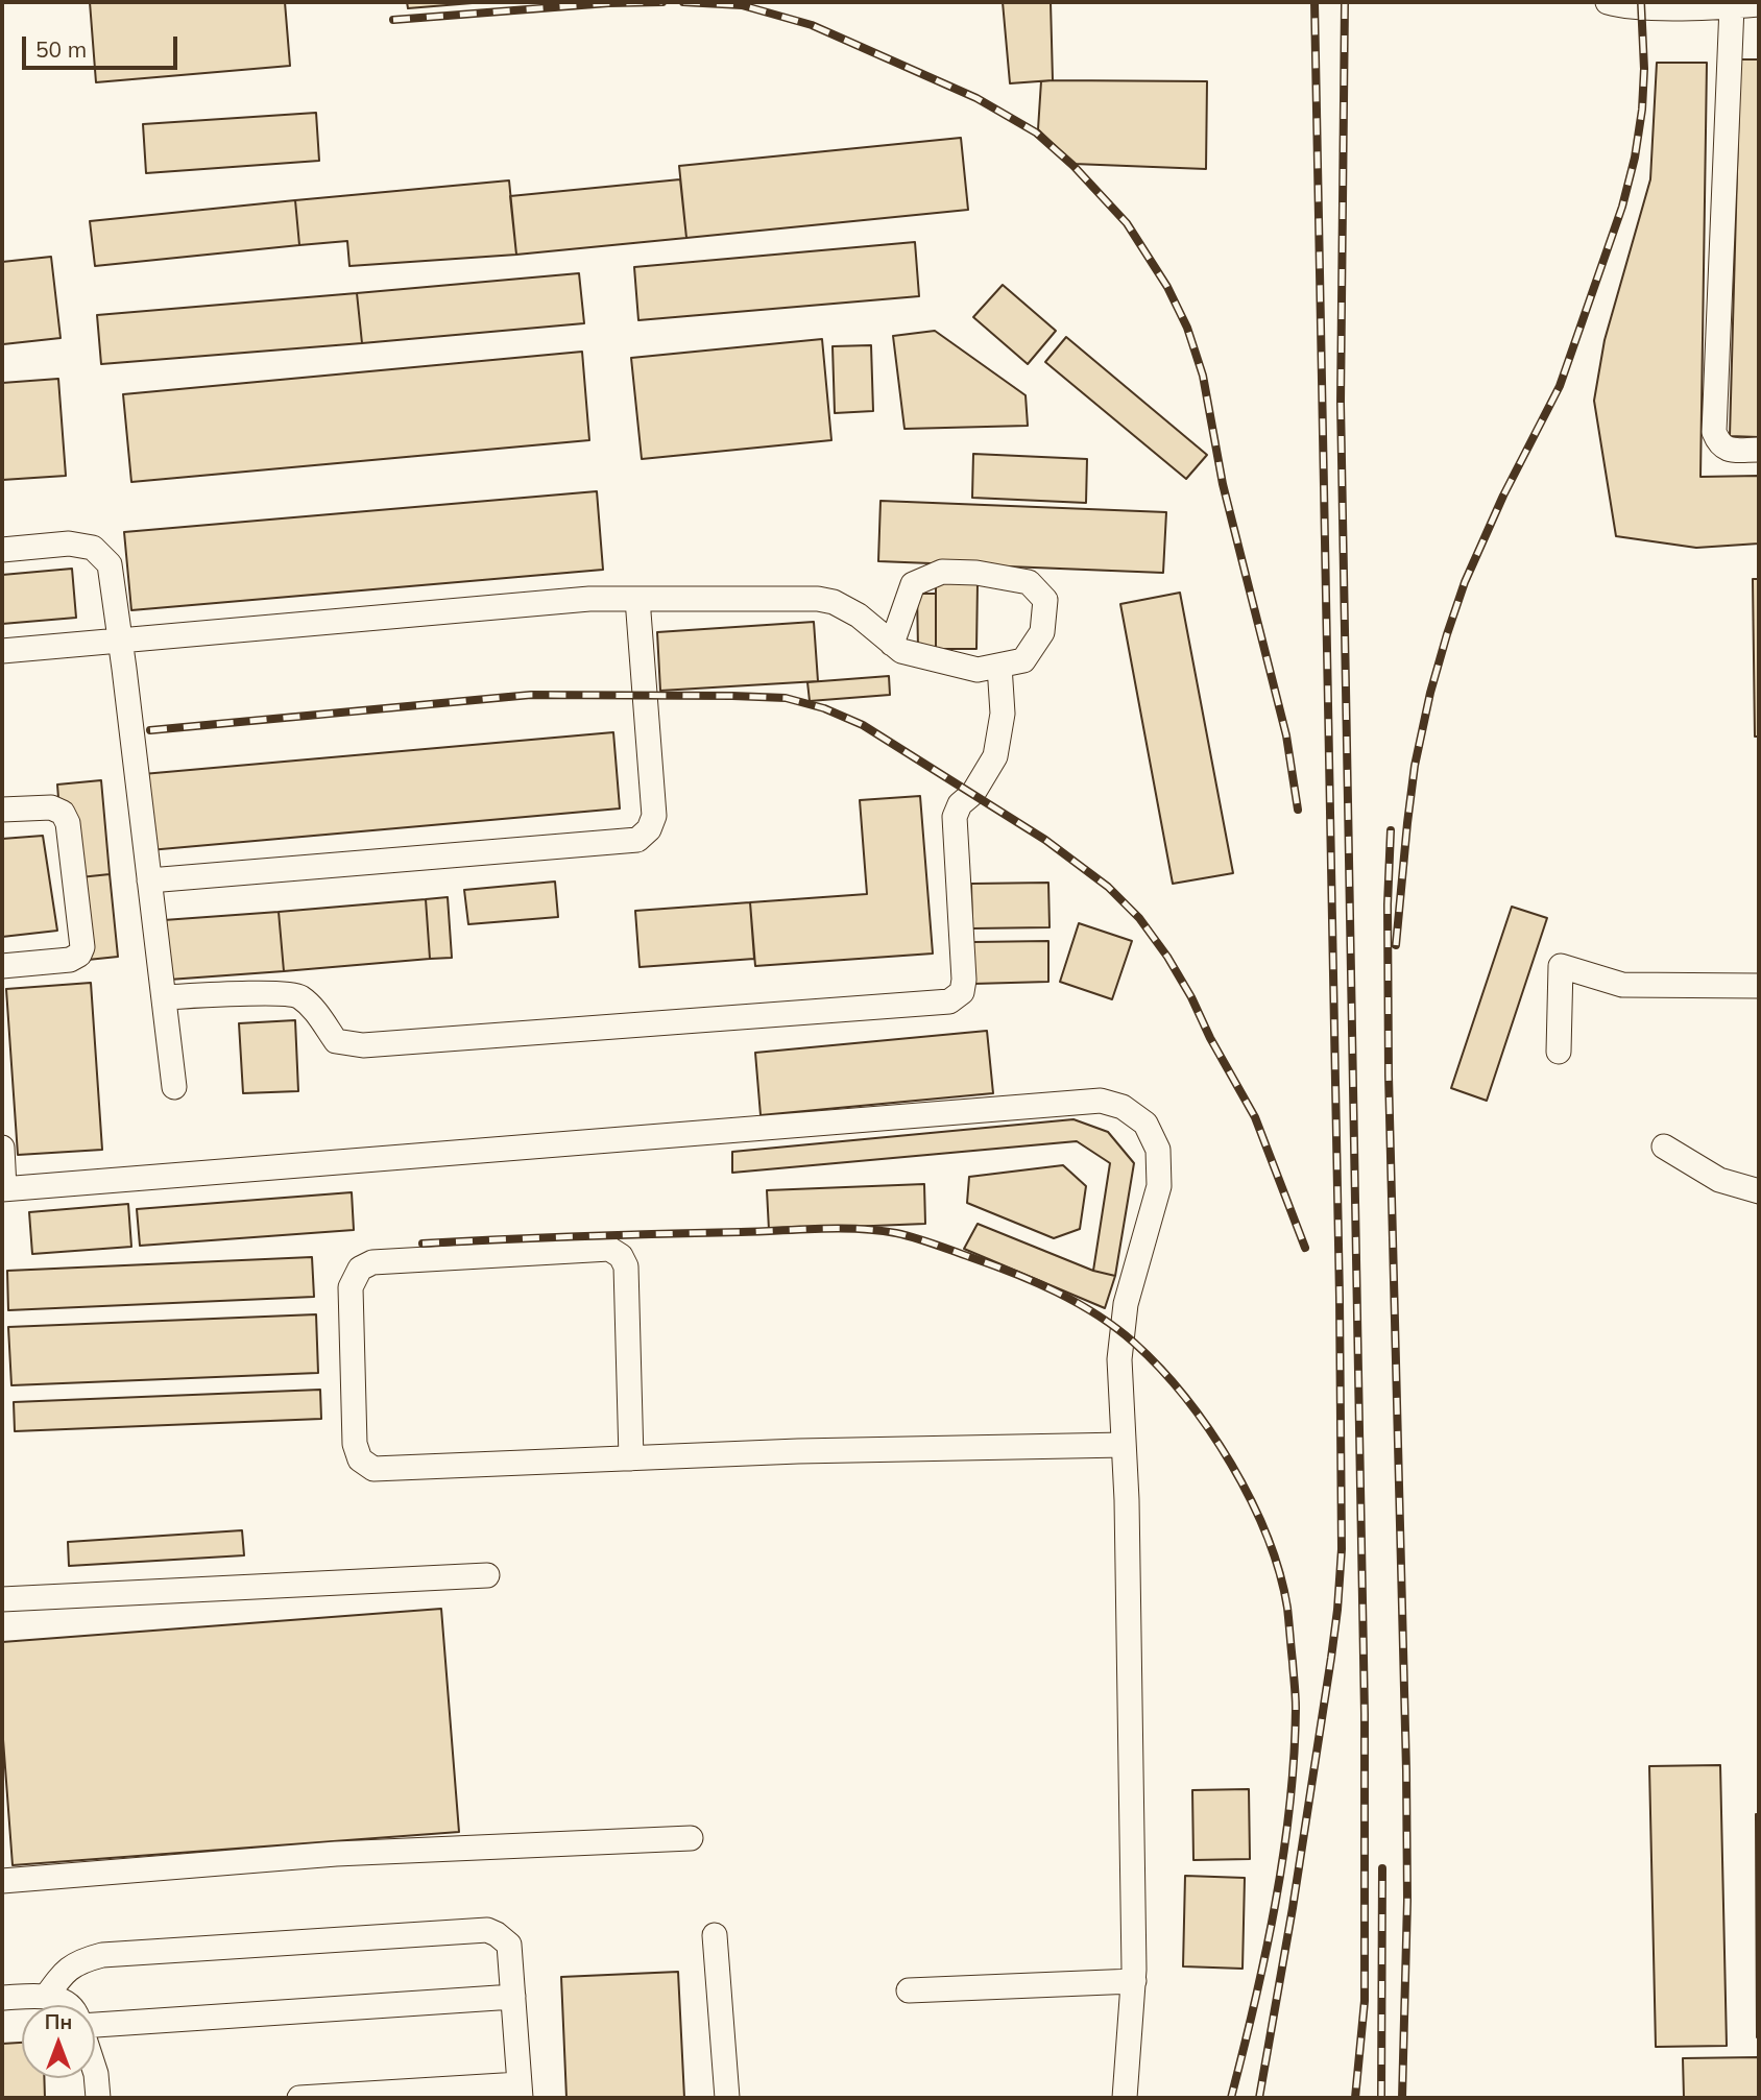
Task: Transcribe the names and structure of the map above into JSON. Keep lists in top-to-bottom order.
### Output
{
  "scale_bar": "50 m",
  "north": "top"
}
